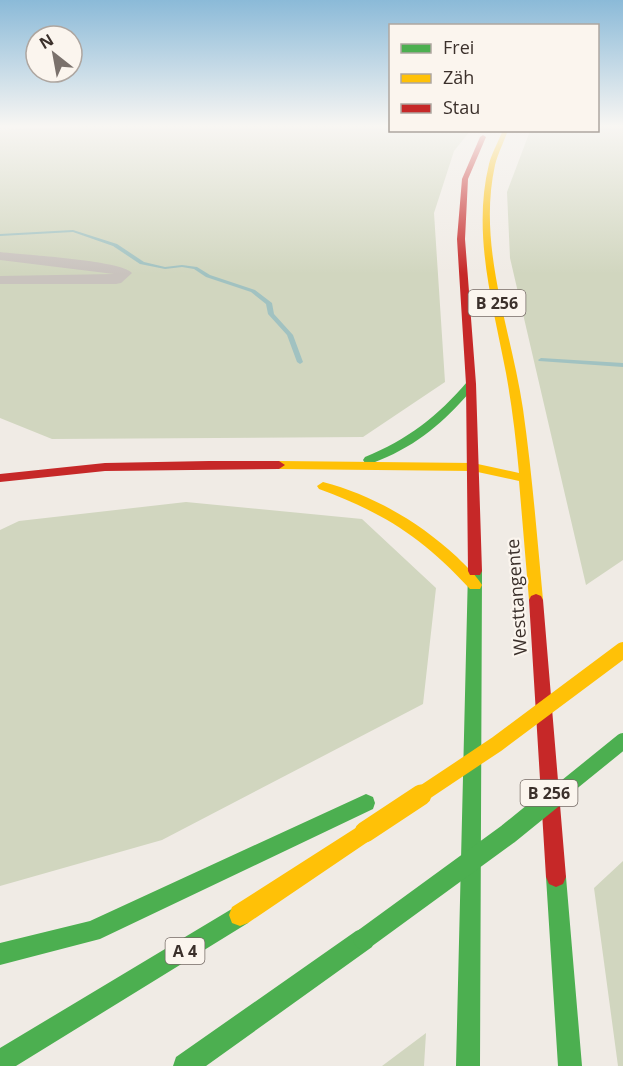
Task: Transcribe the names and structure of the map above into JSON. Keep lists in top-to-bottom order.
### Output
{
  "streets": {
    "main road": ["B 256", "Westtangente", "A 4"]
  },
  "legend": ["Frei", "Zäh", "Stau"],
  "north": "top left"
}
